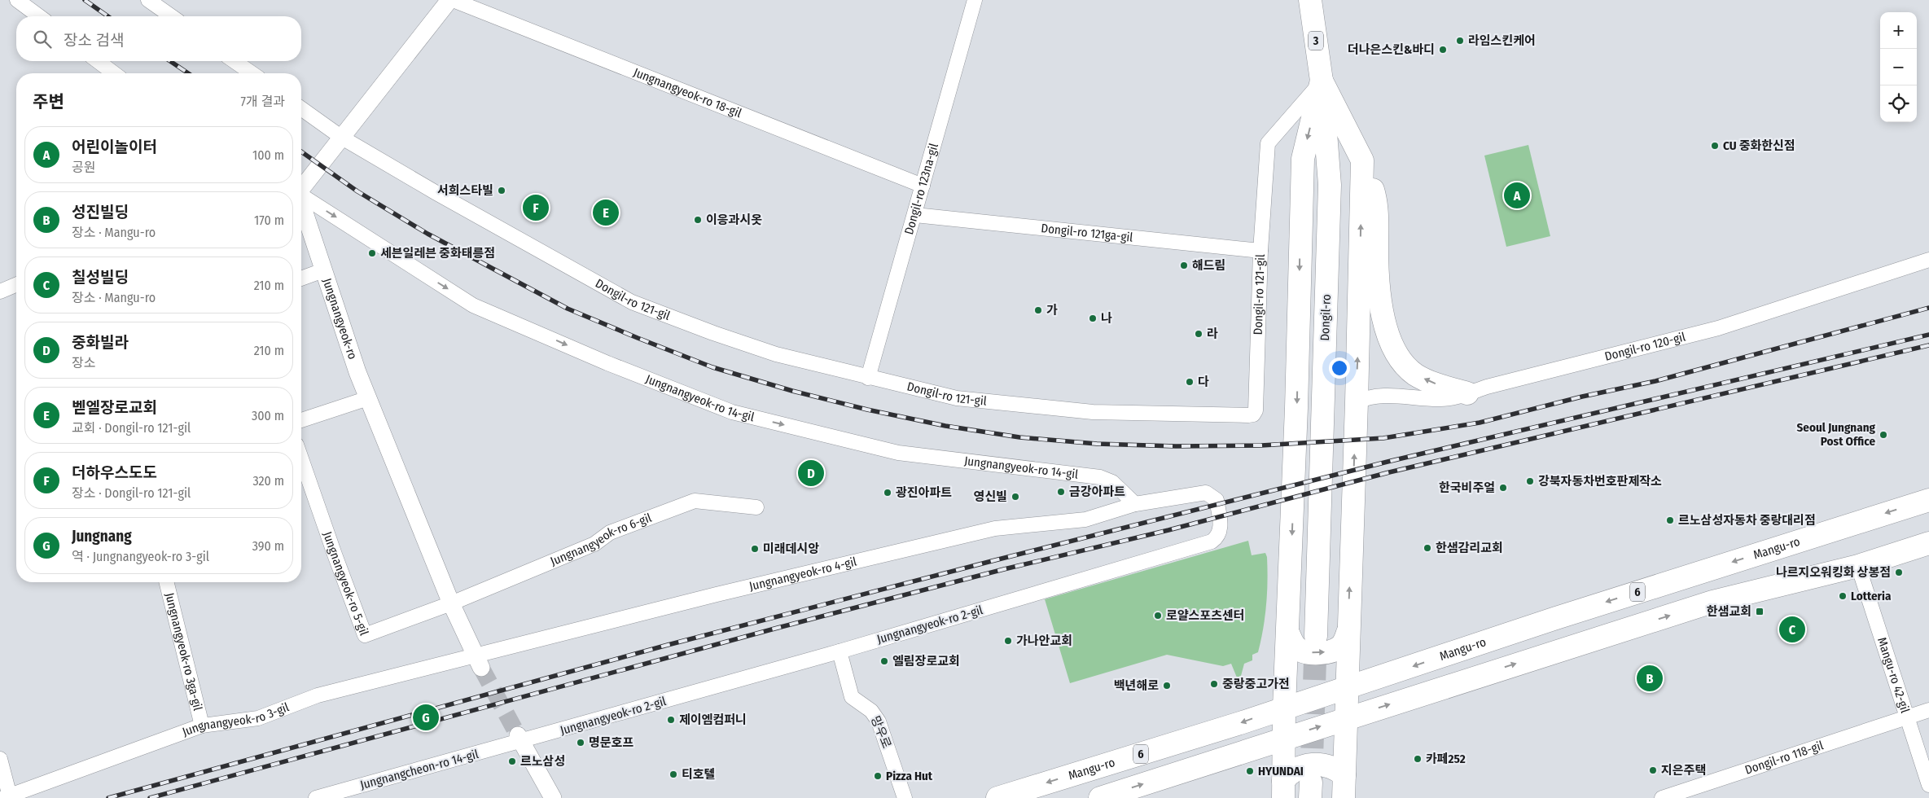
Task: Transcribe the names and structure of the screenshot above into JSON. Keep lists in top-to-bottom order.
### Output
{
  "streets": {
    "main road": [
      "3",
      "Dongil-ro",
      "Mangu-ro",
      "6"
    ],
    "street": [
      "Jungnangyeok-ro 18-gil",
      "Dongil-ro 123na-gil",
      "Dongil-ro 121ga-gil",
      "Dongil-ro 121-gil",
      "Jungnangyeok-ro",
      "Dongil-ro 120-gil",
      "Jungnangyeok-ro 14-gil",
      "Jungnangyeok-ro 6-gil",
      "Jungnangyeok-ro 4-gil",
      "Jungnangyeok-ro 5-gil",
      "Jungnangyeok-ro 2-gil",
      "Jungnangyeok-ro 3ga-gil",
      "Mangu-ro 42-gil",
      "Jungnangyeok-ro 3-gil",
      "망우로",
      "Dongil-ro 118-gil",
      "Jungnangcheon-ro 14-gil"
    ]
  },
  "crossings": [
    ["Jungnangyeok-ro 18-gil", "Dongil-ro 123na-gil"],
    ["Dongil-ro 123na-gil", "Dongil-ro 121ga-gil"],
    ["Dongil-ro 123na-gil", "Dongil-ro 121-gil"],
    ["Dongil-ro 121ga-gil", "Dongil-ro 121-gil"],
    ["Dongil-ro 121-gil", "Dongil-ro"],
    ["Jungnangyeok-ro", "Jungnangyeok-ro 6-gil"],
    ["Jungnangyeok-ro", "Jungnangyeok-ro 4-gil"],
    ["Jungnangyeok-ro", "Jungnangyeok-ro 5-gil"],
    ["Jungnangyeok-ro", "Jungnangyeok-ro 3-gil"],
    ["Jungnangyeok-ro 14-gil", "Jungnangyeok-ro 4-gil"],
    ["Jungnangyeok-ro 14-gil", "Jungnangyeok-ro 2-gil"],
    ["Jungnangyeok-ro 6-gil", "Jungnangyeok-ro 5-gil"],
    ["Jungnangyeok-ro 4-gil", "Jungnangyeok-ro 2-gil"],
    ["Jungnangyeok-ro 4-gil", "Jungnangyeok-ro 3-gil"],
    ["Jungnangyeok-ro 2-gil", "망우로"],
    ["Jungnangyeok-ro 2-gil", "Jungnangcheon-ro 14-gil"],
    ["Jungnangyeok-ro 3ga-gil", "Jungnangyeok-ro 3-gil"],
    ["Mangu-ro 42-gil", "Dongil-ro 118-gil"]
  ],
  "one_way": ["Jungnangyeok-ro 14-gil"],
  "places": {
    "other": [
      "라임스킨케어",
      "더나은스킨&바디",
      "CU 중화한신점",
      "서희스타빌",
      "이응과시옷",
      "세븐일레븐 중화태릉점",
      "해드림",
      "가",
      "나",
      "라",
      "다",
      "Seoul Jungnang Post Office",
      "강북자동차번호판제작소",
      "한국비주얼",
      "금강아파트",
      "광진아파트",
      "영신빌",
      "르노삼성자동차 중랑대리점",
      "한샘감리교회",
      "미래데시앙",
      "나르지오워킹화 상봉점",
      "Lotteria",
      "로얄스포츠센터",
      "가나안교회",
      "엘림장로교회",
      "중랑중고가전",
      "백년해로",
      "제이엠컴퍼니",
      "명문호프",
      "카페252",
      "르노삼성",
      "지은주택",
      "HYUNDAI",
      "티호텔",
      "Pizza Hut"
    ],
    "transit": ["한샘교회"]
  },
  "page": {
    "map_buttons": ["+", "−"],
    "search": "장소 검색",
    "heading": ["주변", "7개 결과"],
    "list": [
      {
        "mark": "A",
        "name": "어린이놀이터",
        "note": "공원",
        "value": "100 m"
      },
      {
        "mark": "B",
        "name": "성진빌딩",
        "note": "장소 · Mangu-ro",
        "value": "170 m"
      },
      {
        "mark": "C",
        "name": "칠성빌딩",
        "note": "장소 · Mangu-ro",
        "value": "210 m"
      },
      {
        "mark": "D",
        "name": "중화빌라",
        "note": "장소",
        "value": "210 m"
      },
      {
        "mark": "E",
        "name": "벧엘장로교회",
        "note": "교회 · Dongil-ro 121-gil",
        "value": "300 m"
      },
      {
        "mark": "F",
        "name": "더하우스도도",
        "note": "장소 · Dongil-ro 121-gil",
        "value": "320 m"
      },
      {
        "mark": "G",
        "name": "Jungnang",
        "note": "역 · Jungnangyeok-ro 3-gil",
        "value": "390 m"
      }
    ],
    "pins": [
      "A",
      "F",
      "E",
      "D",
      "C",
      "B",
      "G"
    ]
  }
}
